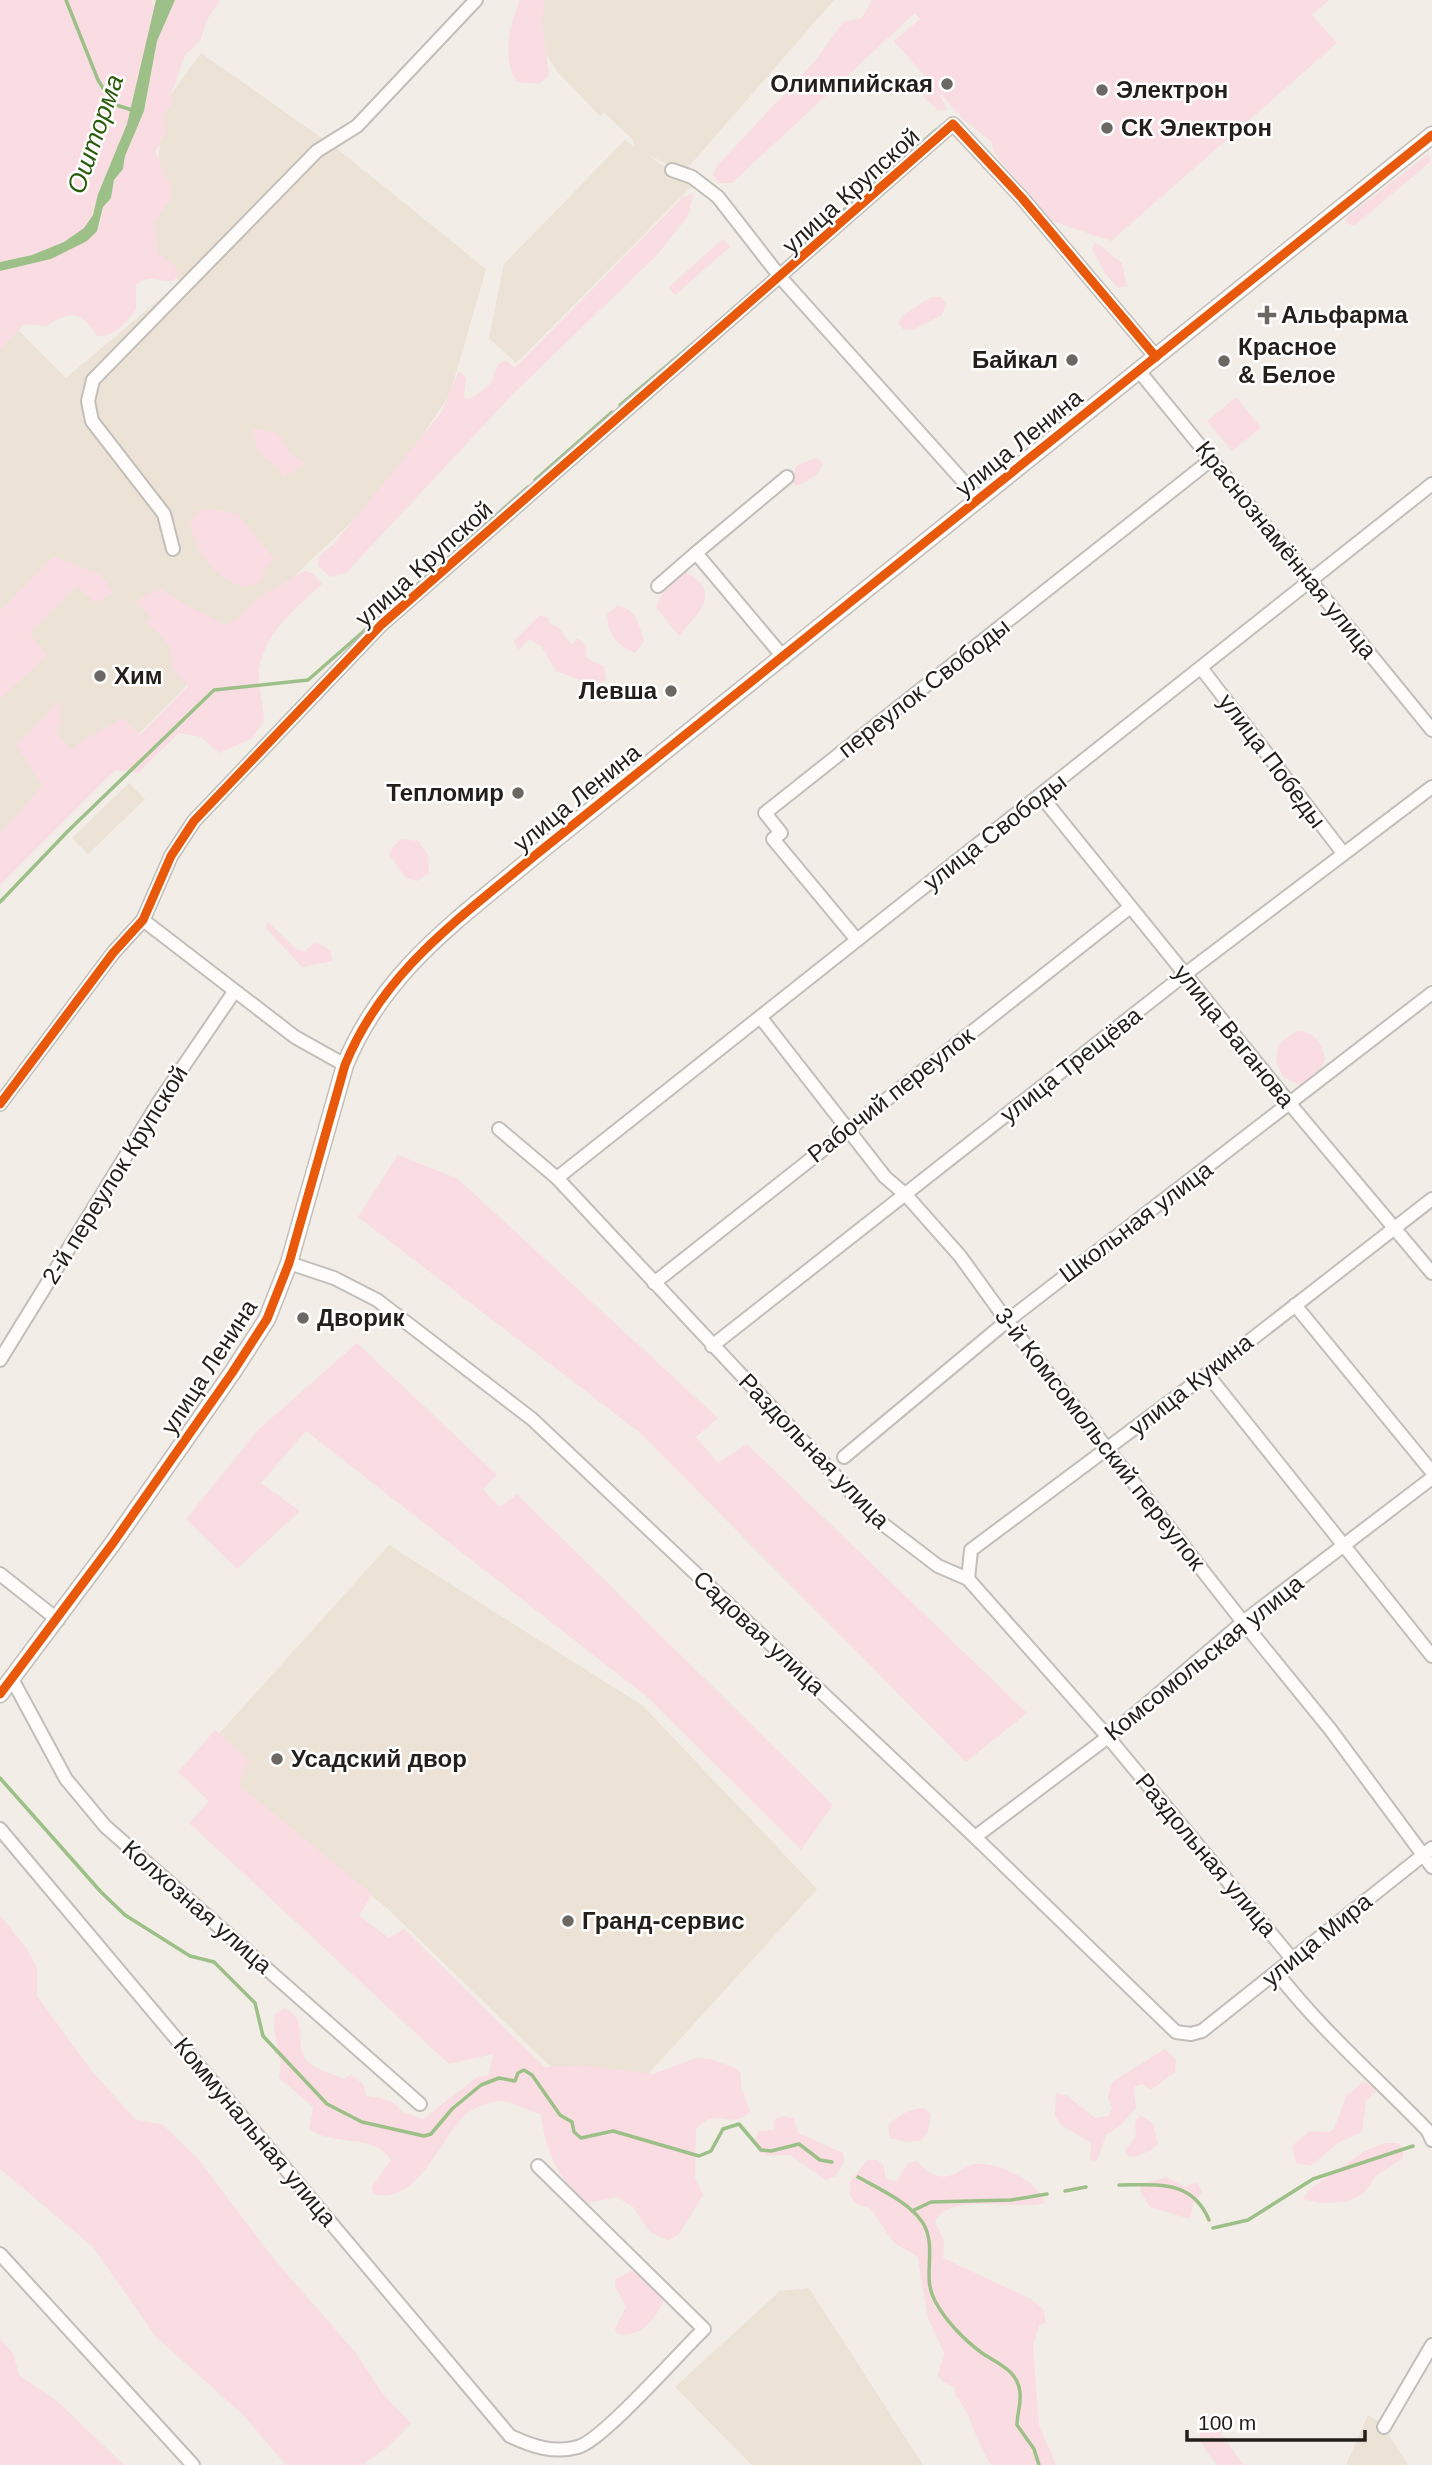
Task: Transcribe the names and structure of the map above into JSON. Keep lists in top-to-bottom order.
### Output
{
  "streets": {
    "street": [
      "улица Крупской",
      "улица Ленина",
      "Краснознамённая улица",
      "переулок Свободы",
      "улица Победы",
      "улица Свободы",
      "улица Ваганова",
      "улица Трещёва",
      "Рабочий переулок",
      "2-й переулок Крупской",
      "Школьная улица",
      "улица Кукина",
      "3-й Комсомольский переулок",
      "Раздольная улица",
      "Садовая улица",
      "Комсомольская улица",
      "Колхозная улица",
      "улица Мира",
      "Коммунальная улица"
    ]
  },
  "crossings": [
    ["улица Крупской", "улица Ленина"],
    ["улица Ленина", "Краснознамённая улица"],
    ["улица Ленина", "Садовая улица"],
    ["улица Ленина", "Колхозная улица"],
    ["Краснознамённая улица", "переулок Свободы"],
    ["Краснознамённая улица", "улица Свободы"],
    ["переулок Свободы", "улица Свободы"],
    ["улица Победы", "улица Свободы"],
    ["улица Победы", "улица Трещёва"],
    ["улица Свободы", "улица Ваганова"],
    ["улица Свободы", "3-й Комсомольский переулок"],
    ["улица Свободы", "Раздольная улица"],
    ["улица Ваганова", "улица Трещёва"],
    ["улица Ваганова", "Рабочий переулок"],
    ["улица Ваганова", "Школьная улица"],
    ["улица Ваганова", "улица Кукина"],
    ["улица Трещёва", "3-й Комсомольский переулок"],
    ["улица Трещёва", "Раздольная улица"],
    ["Рабочий переулок", "3-й Комсомольский переулок"],
    ["Рабочий переулок", "Раздольная улица"],
    ["Школьная улица", "3-й Комсомольский переулок"],
    ["улица Кукина", "3-й Комсомольский переулок"],
    ["улица Кукина", "Раздольная улица"],
    ["3-й Комсомольский переулок", "Комсомольская улица"],
    ["3-й Комсомольский переулок", "улица Мира"],
    ["Раздольная улица", "Комсомольская улица"],
    ["Раздольная улица", "улица Мира"],
    ["Садовая улица", "Комсомольская улица"],
    ["Садовая улица", "улица Мира"]
  ],
  "water": ["Ошторма"],
  "places": {
    "other": [
      "Олимпийская",
      "Электрон",
      "СК Электрон",
      "Байкал",
      "Красное & Белое",
      "Хим",
      "Левша",
      "Тепломир",
      "Дворик",
      "Усадский двор",
      "Гранд-сервис"
    ],
    "health": ["Альфарма"]
  },
  "scale_bar": "100 m"
}
